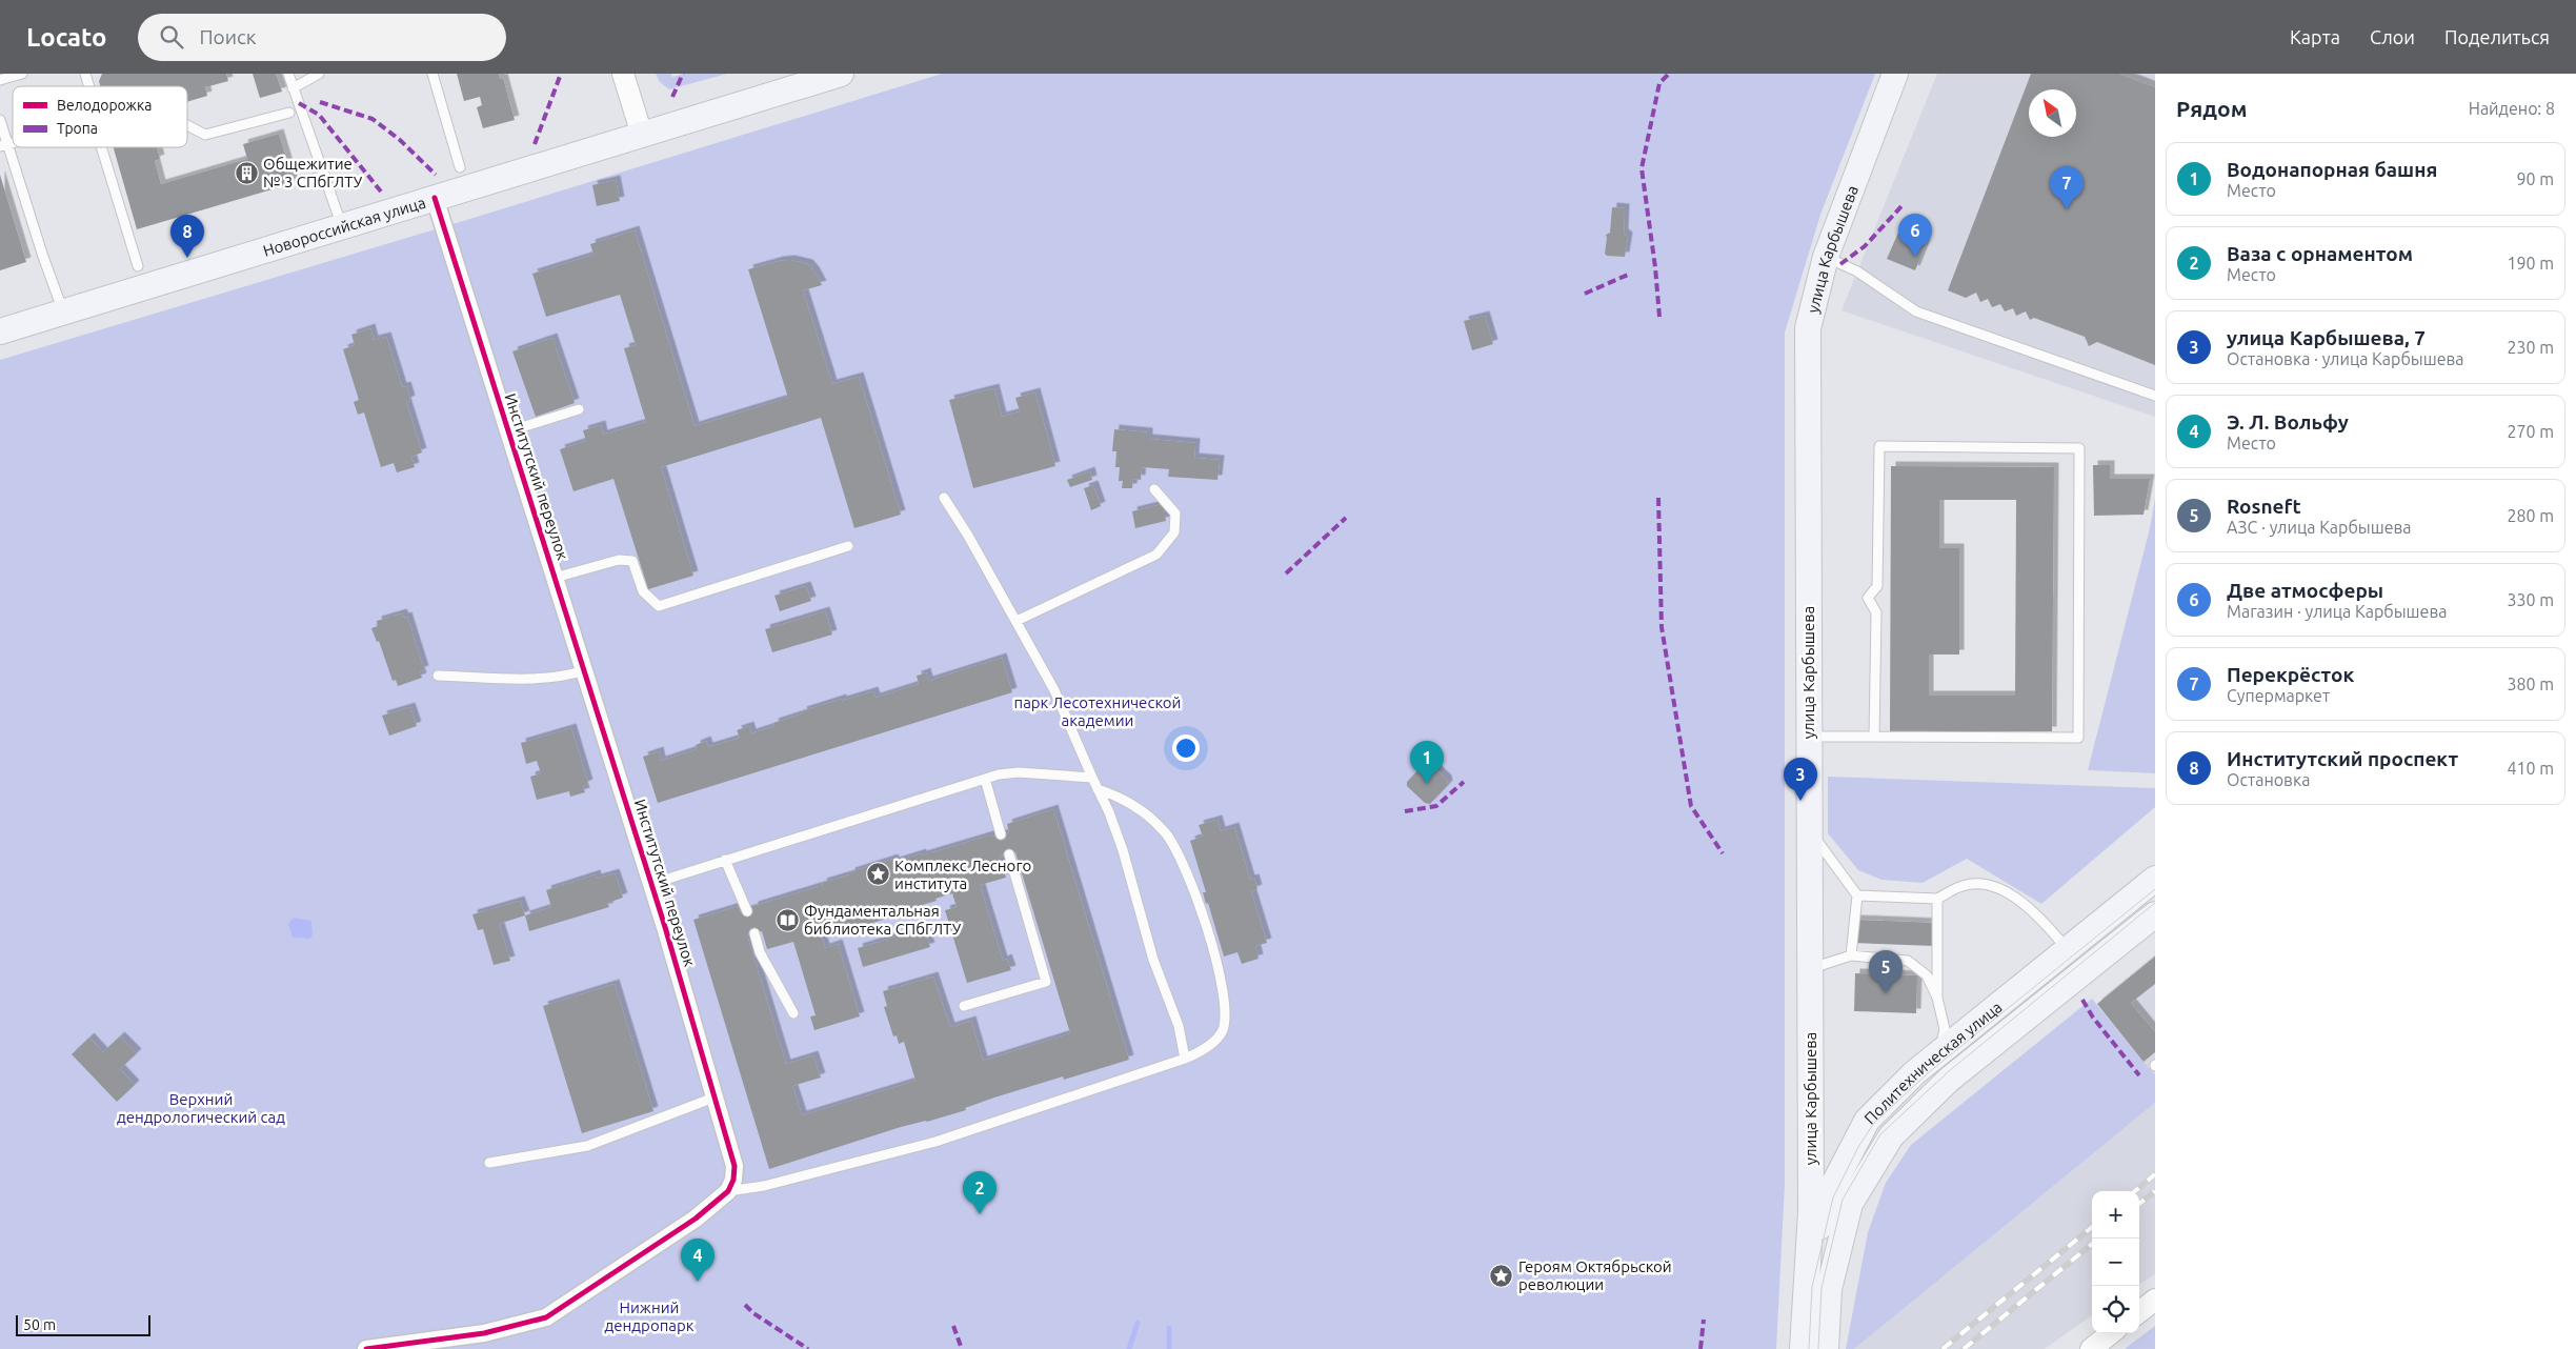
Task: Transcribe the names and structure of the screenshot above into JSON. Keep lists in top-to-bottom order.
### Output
{
  "streets": {
    "main road": ["Новороссийская улица", "улица Карбышева", "Политехническая улица"],
    "street": ["Институтский переулок"]
  },
  "crossings": [
    ["Новороссийская улица", "Институтский переулок"],
    ["улица Карбышева", "Политехническая улица"]
  ],
  "parks": ["парк Лесотехнической академии", "Верхний дендрологический сад", "Нижний дендропарк"],
  "places": {
    "building": ["Общежитие № 3 СПбГЛТУ"],
    "place": ["Комплекс Лесного института", "Героям Октябрьской революции"],
    "library": ["Фундаментальная библиотека СПбГЛТУ"]
  },
  "legend": ["Велодорожка", "Тропа"],
  "scale_bar": "50 m",
  "north": "top left",
  "page": {
    "header": "Locato",
    "search": "Поиск",
    "nav": ["Карта", "Слои", "Поделиться"],
    "heading": ["Рядом", "Найдено: 8"],
    "list": [
      {
        "mark": "1",
        "name": "Водонапорная башня",
        "note": "Место",
        "value": "90 m"
      },
      {
        "mark": "2",
        "name": "Ваза с орнаментом",
        "note": "Место",
        "value": "190 m"
      },
      {
        "mark": "3",
        "name": "улица Карбышева, 7",
        "note": "Остановка · улица Карбышева",
        "value": "230 m"
      },
      {
        "mark": "4",
        "name": "Э. Л. Вольфу",
        "note": "Место",
        "value": "270 m"
      },
      {
        "mark": "5",
        "name": "Rosneft",
        "note": "АЗС · улица Карбышева",
        "value": "280 m"
      },
      {
        "mark": "6",
        "name": "Две атмосферы",
        "note": "Магазин · улица Карбышева",
        "value": "330 m"
      },
      {
        "mark": "7",
        "name": "Перекрёсток",
        "note": "Супермаркет",
        "value": "380 m"
      },
      {
        "mark": "8",
        "name": "Институтский проспект",
        "note": "Остановка",
        "value": "410 m"
      }
    ],
    "pins": [
      "7",
      "6",
      "8",
      "1",
      "3",
      "5",
      "2",
      "4"
    ],
    "map_buttons": ["+", "−"],
    "scale": "50 m"
  }
}
